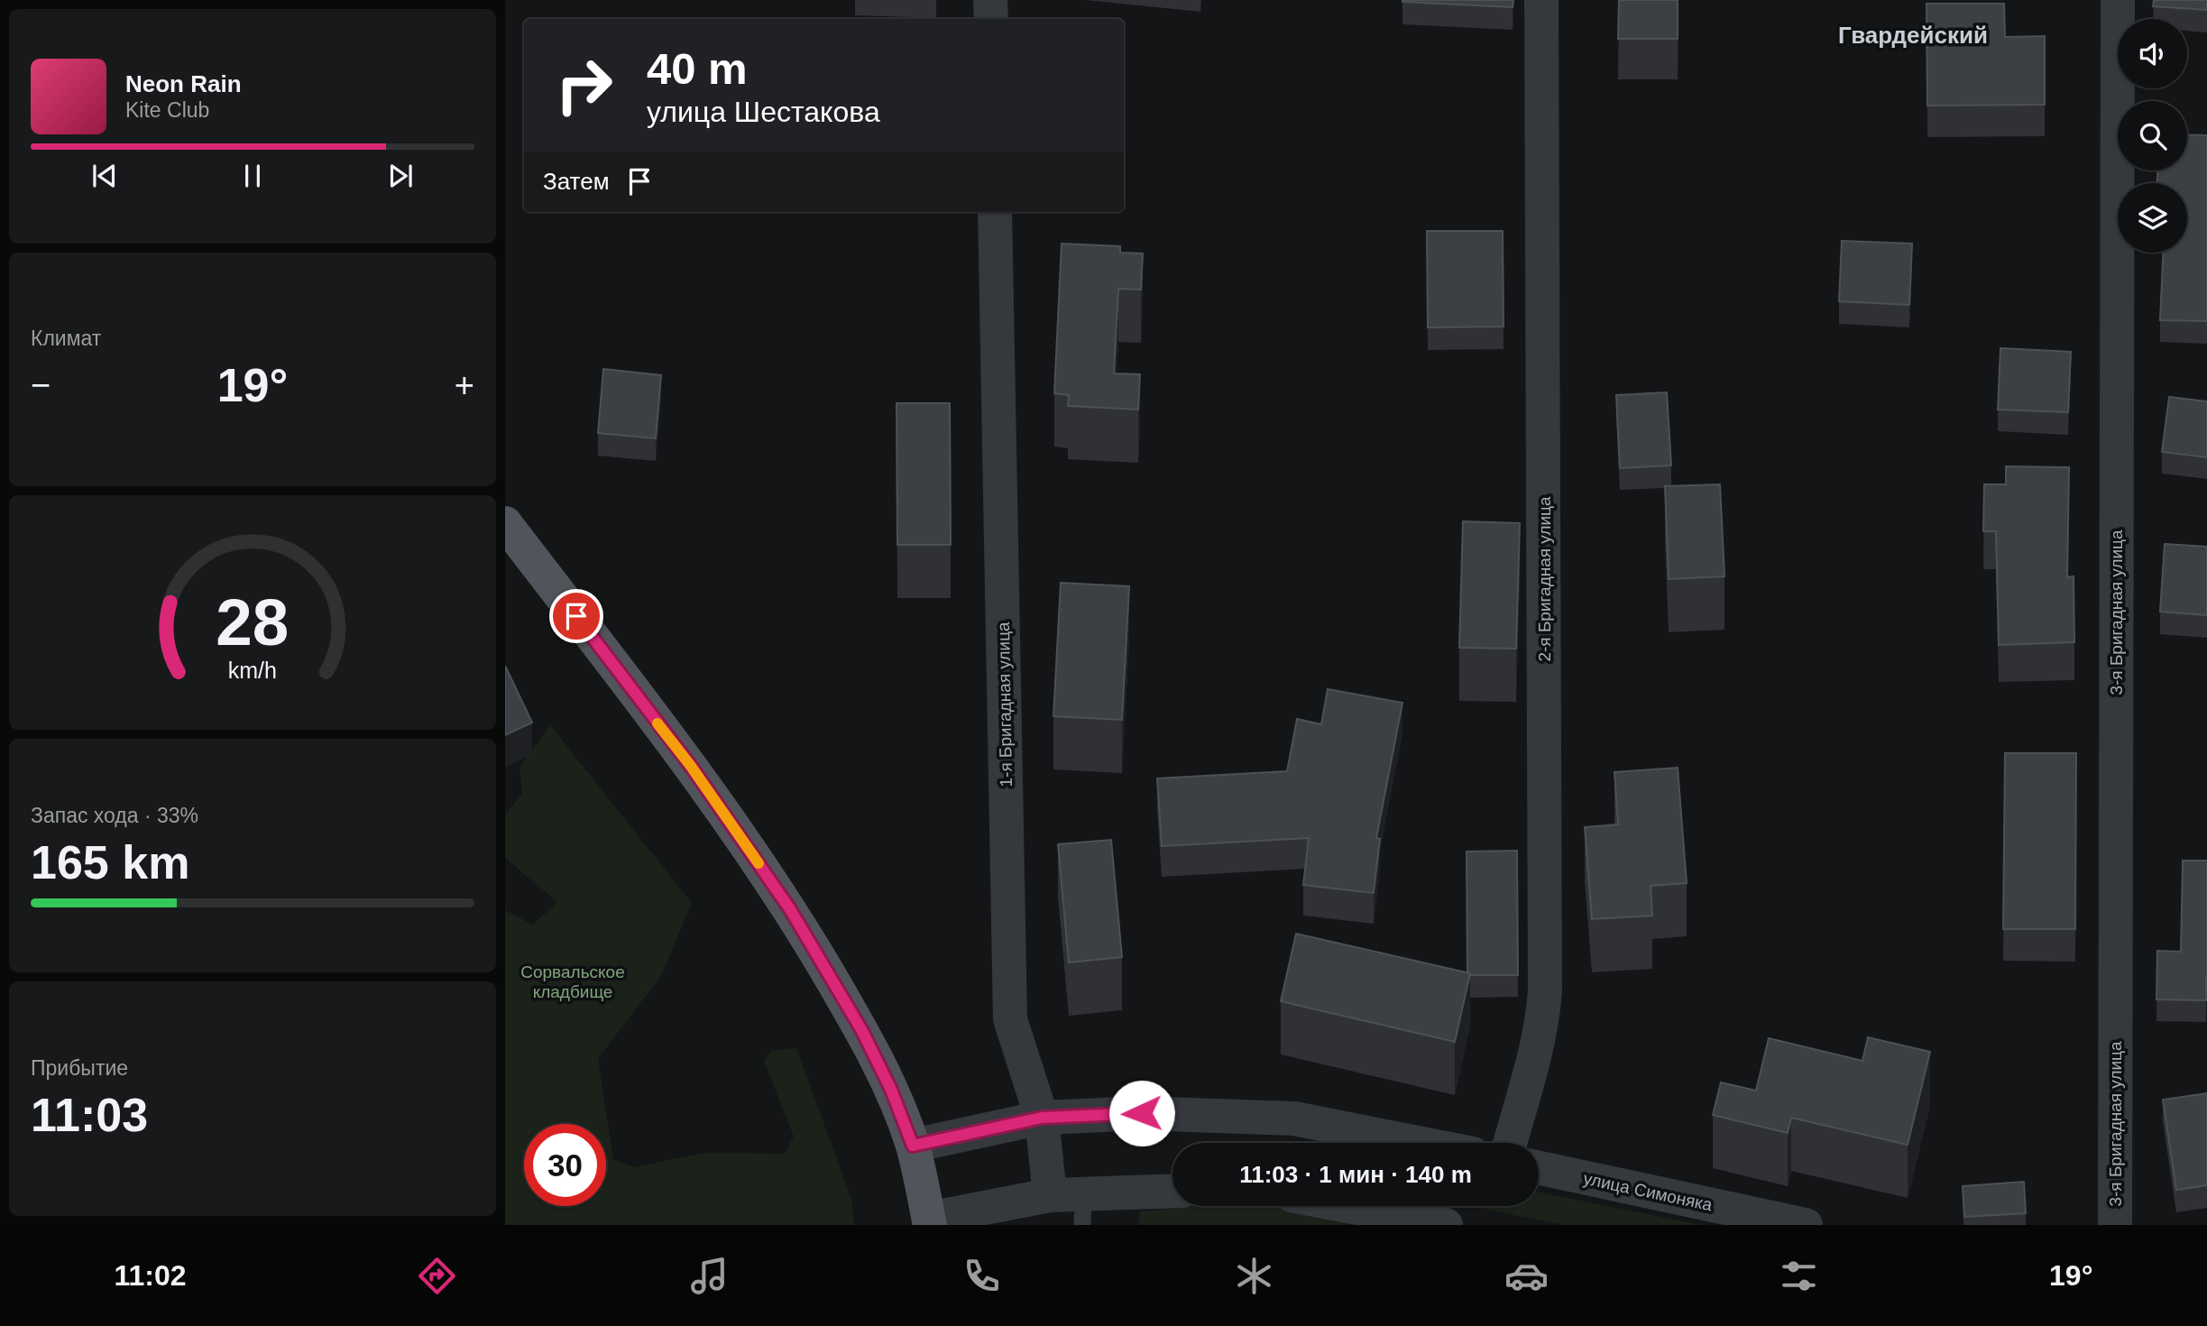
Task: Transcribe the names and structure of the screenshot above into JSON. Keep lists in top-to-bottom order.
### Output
{
  "streets": {
    "street": [
      "2-я Бригадная улица",
      "3-я Бригадная улица",
      "1-я Бригадная улица",
      "улица Симоняка"
    ]
  },
  "districts": ["Гвардейский"],
  "parks": ["Сорвальское кладбище"],
  "page": {
    "turn": ["40 m", "улица Шестакова"],
    "song": ["Neon Rain", "Kite Club"],
    "then": "Затем",
    "tile": [
      "Климат",
      ["Запас хода · 33%", "165 km"],
      ["Прибытие", "11:03"]
    ],
    "heat": ["−", "19°", "+"],
    "limit": "30",
    "trip": "11:03 · 1 мин · 140 m",
    "tabs": ["11:02", "19°"],
    "gauge": ["28", "km/h"]
  }
}
